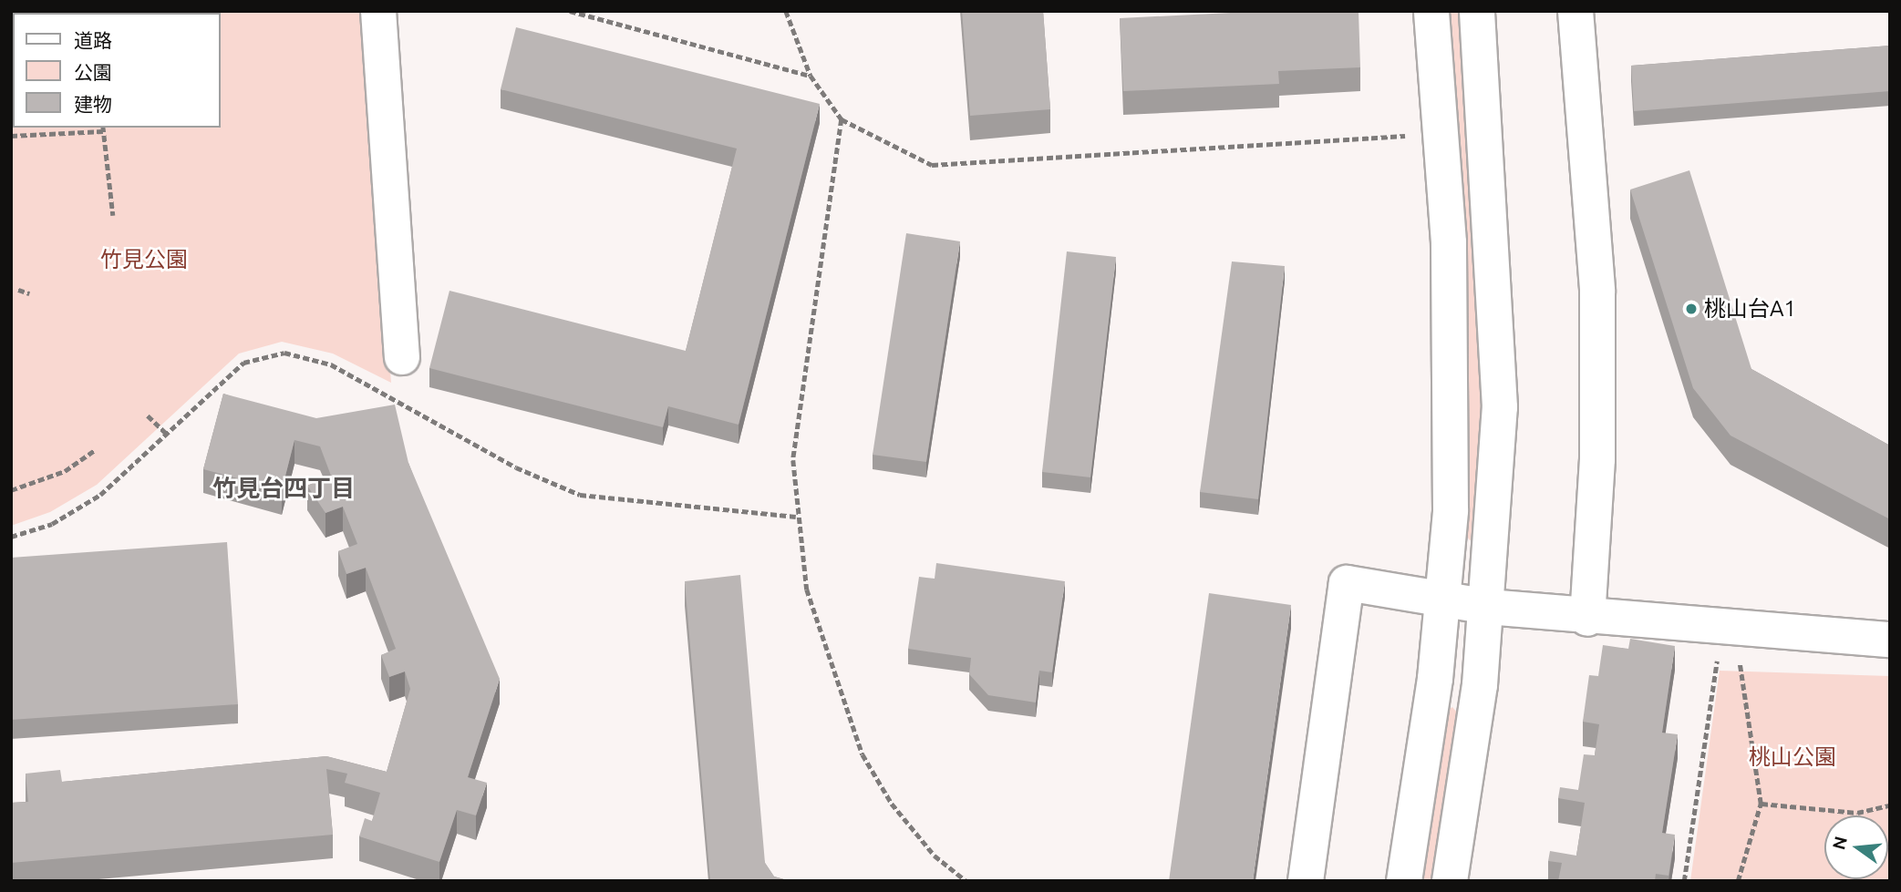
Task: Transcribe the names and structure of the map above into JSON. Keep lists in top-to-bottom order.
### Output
{
  "districts": ["竹見台四丁目"],
  "parks": ["竹見公園", "桃山公園"],
  "places": ["桃山台A1"],
  "legend": ["道路", "公園", "建物"],
  "north": "left"
}
